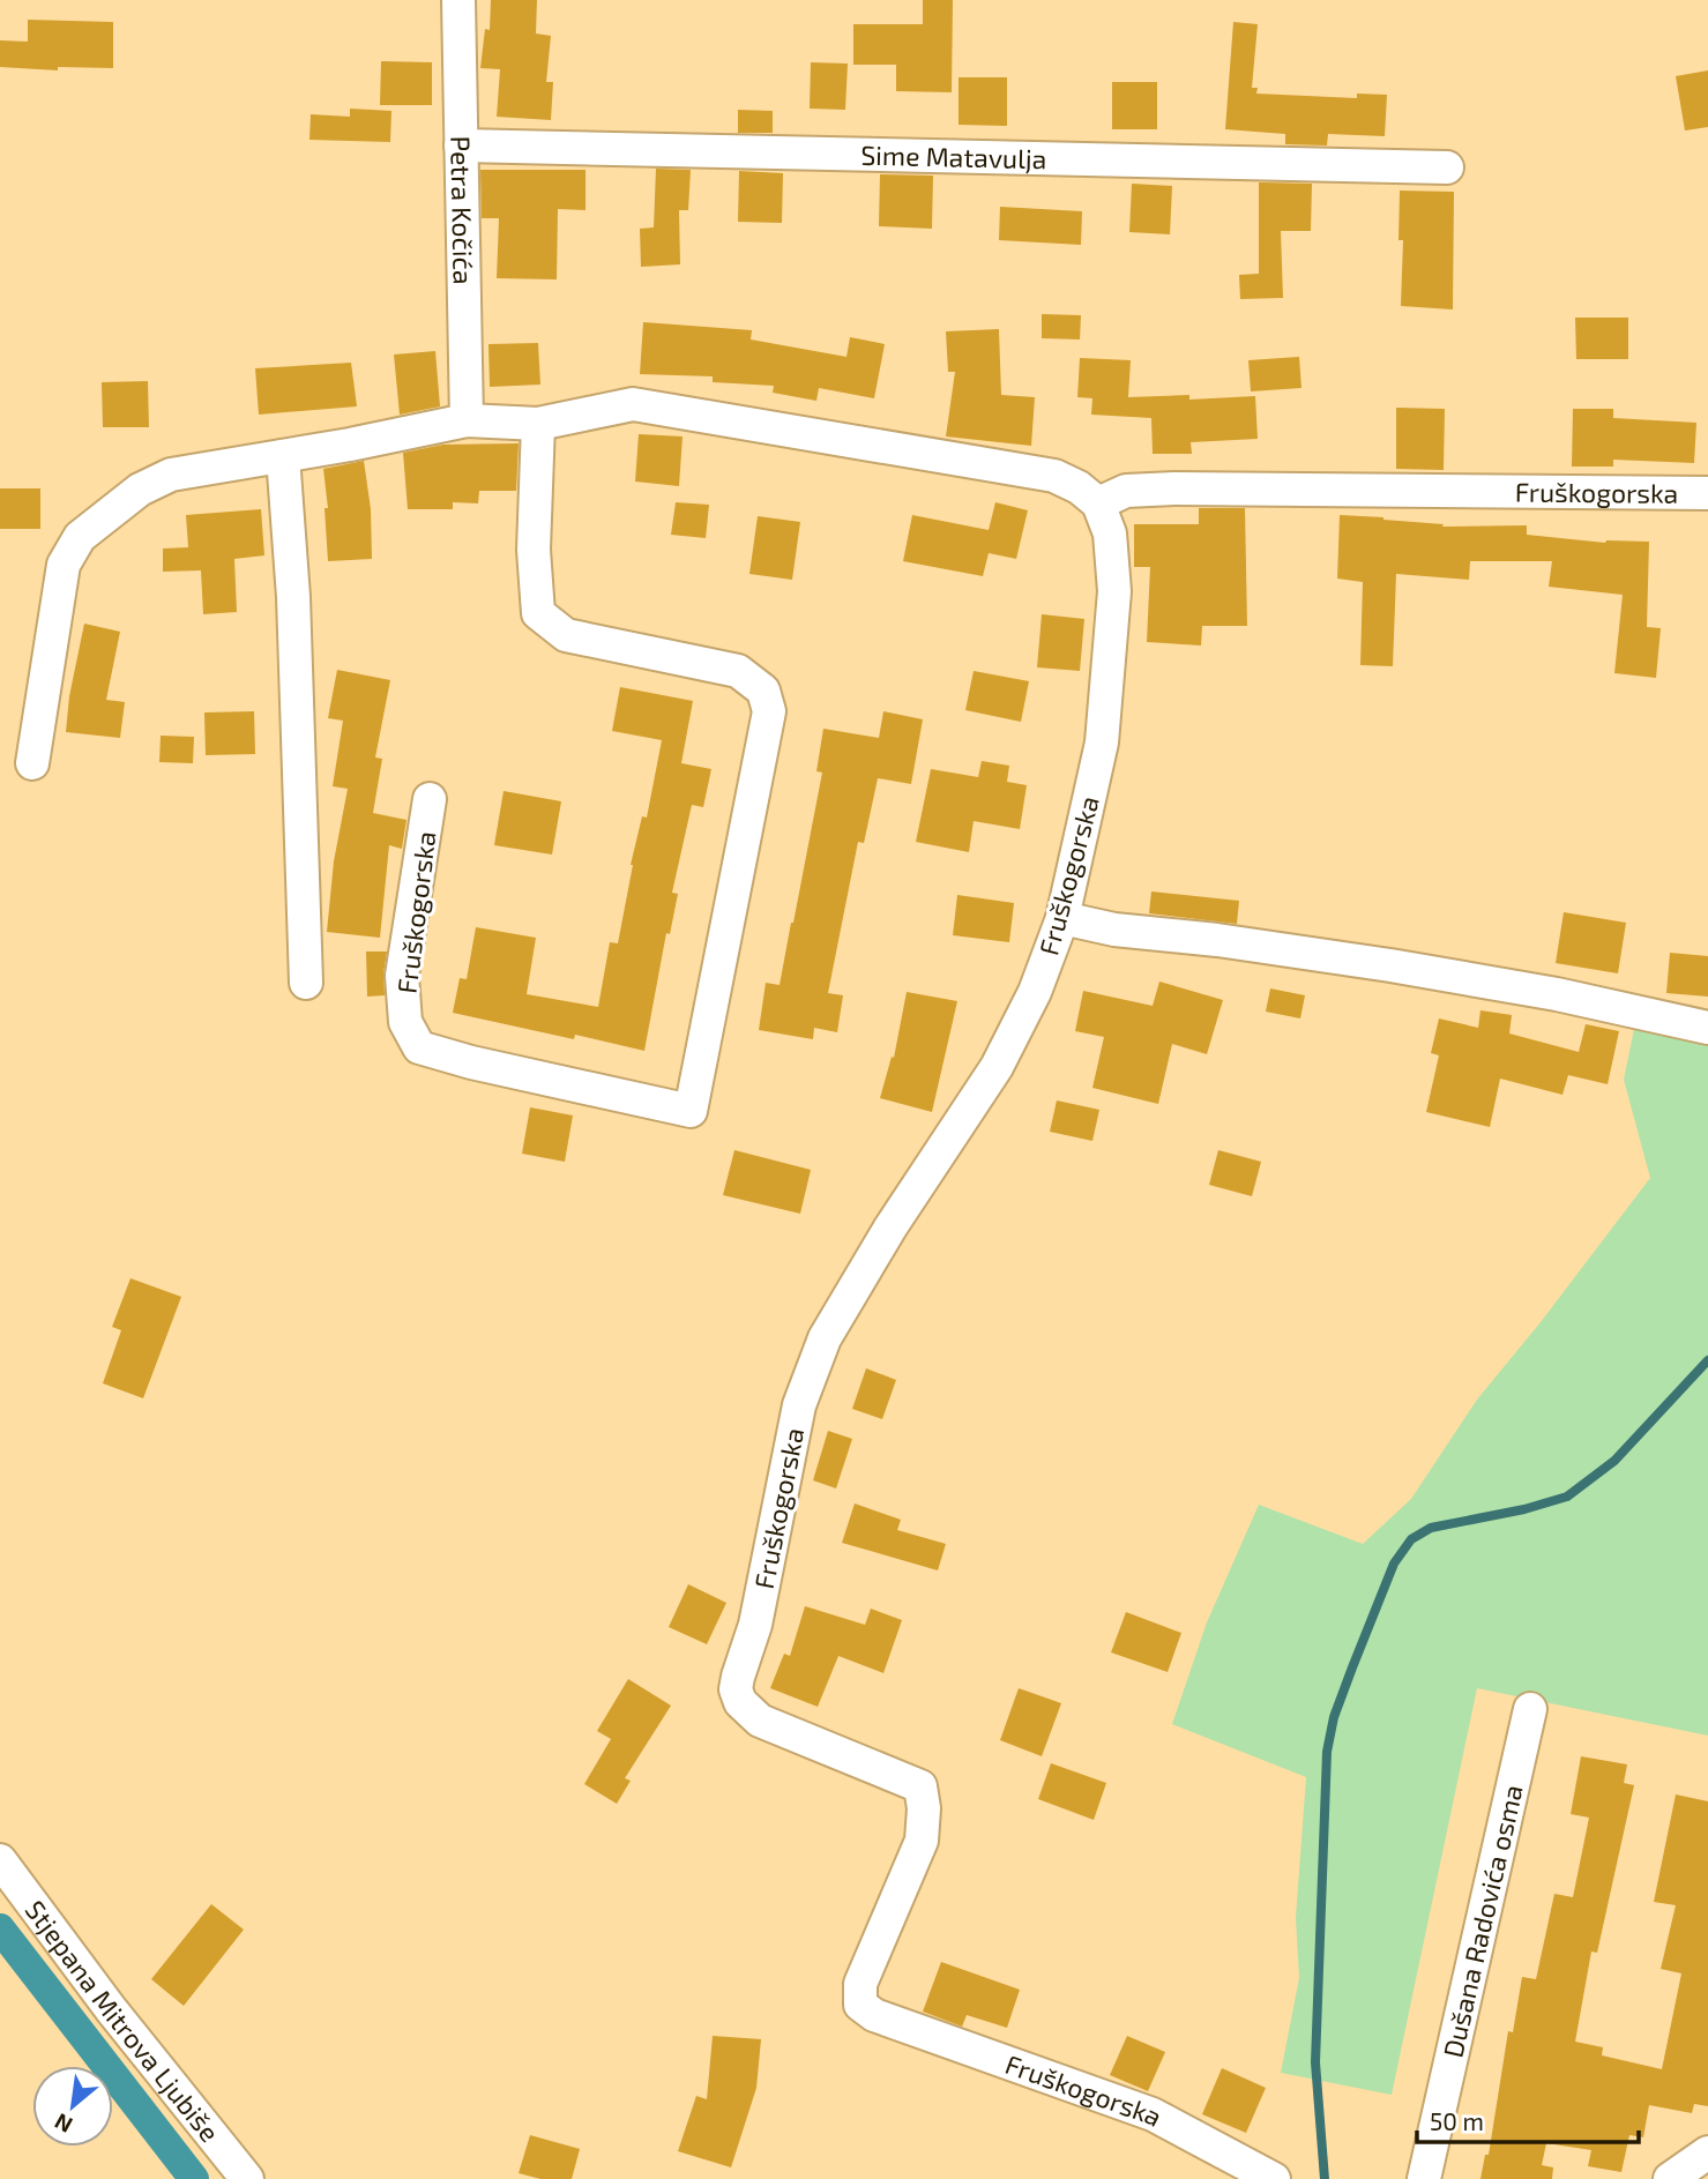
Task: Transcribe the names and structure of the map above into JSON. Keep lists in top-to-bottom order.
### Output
{
  "streets": {
    "street": [
      "Sime Matavulja",
      "Petra Kočića",
      "Fruškogorska",
      "Dušana Radovića osma",
      "Stjepana Mitrova Ljubiše"
    ]
  },
  "crossings": [
    ["Sime Matavulja", "Petra Kočića"]
  ],
  "scale_bar": "50 m",
  "north": "bottom left"
}
